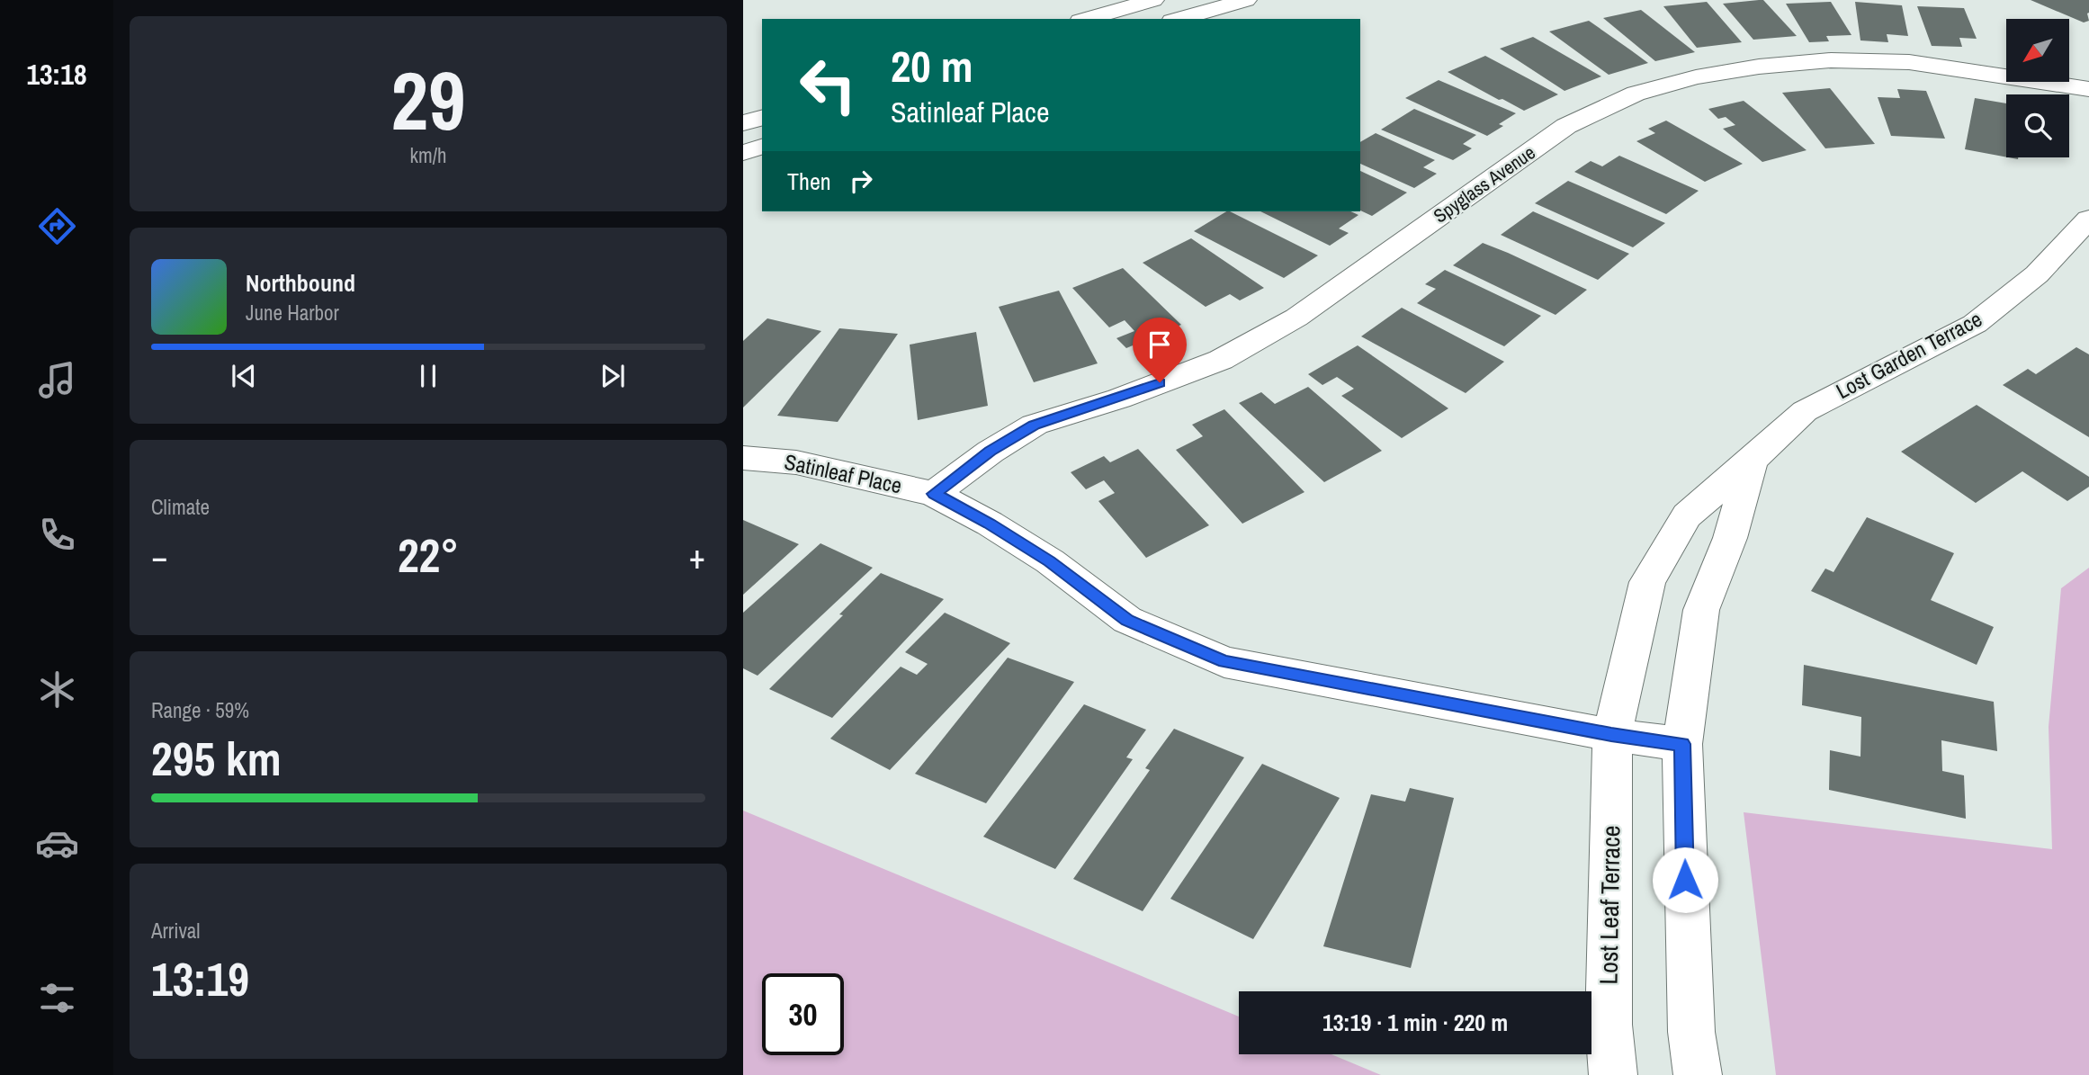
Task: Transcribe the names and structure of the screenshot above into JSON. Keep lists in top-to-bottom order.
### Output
{
  "streets": {
    "street": [
      "Spyglass Avenue",
      "Lost Garden Terrace",
      "Satinleaf Place",
      "Lost Leaf Terrace"
    ]
  },
  "crossings": [
    ["Spyglass Avenue", "Satinleaf Place"],
    ["Lost Garden Terrace", "Satinleaf Place"],
    ["Lost Garden Terrace", "Lost Leaf Terrace"],
    ["Satinleaf Place", "Lost Leaf Terrace"]
  ],
  "north": "bottom left",
  "page": {
    "tabs": "13:18",
    "tile": [
      ["29", "km/h"],
      "Climate",
      ["Range · 59%", "295 km"],
      ["Arrival", "13:19"]
    ],
    "turn": ["20 m", "Satinleaf Place"],
    "then": "Then",
    "song": ["Northbound", "June Harbor"],
    "heat": ["−", "22°", "+"],
    "limit": "30",
    "trip": "13:19 · 1 min · 220 m"
  }
}
